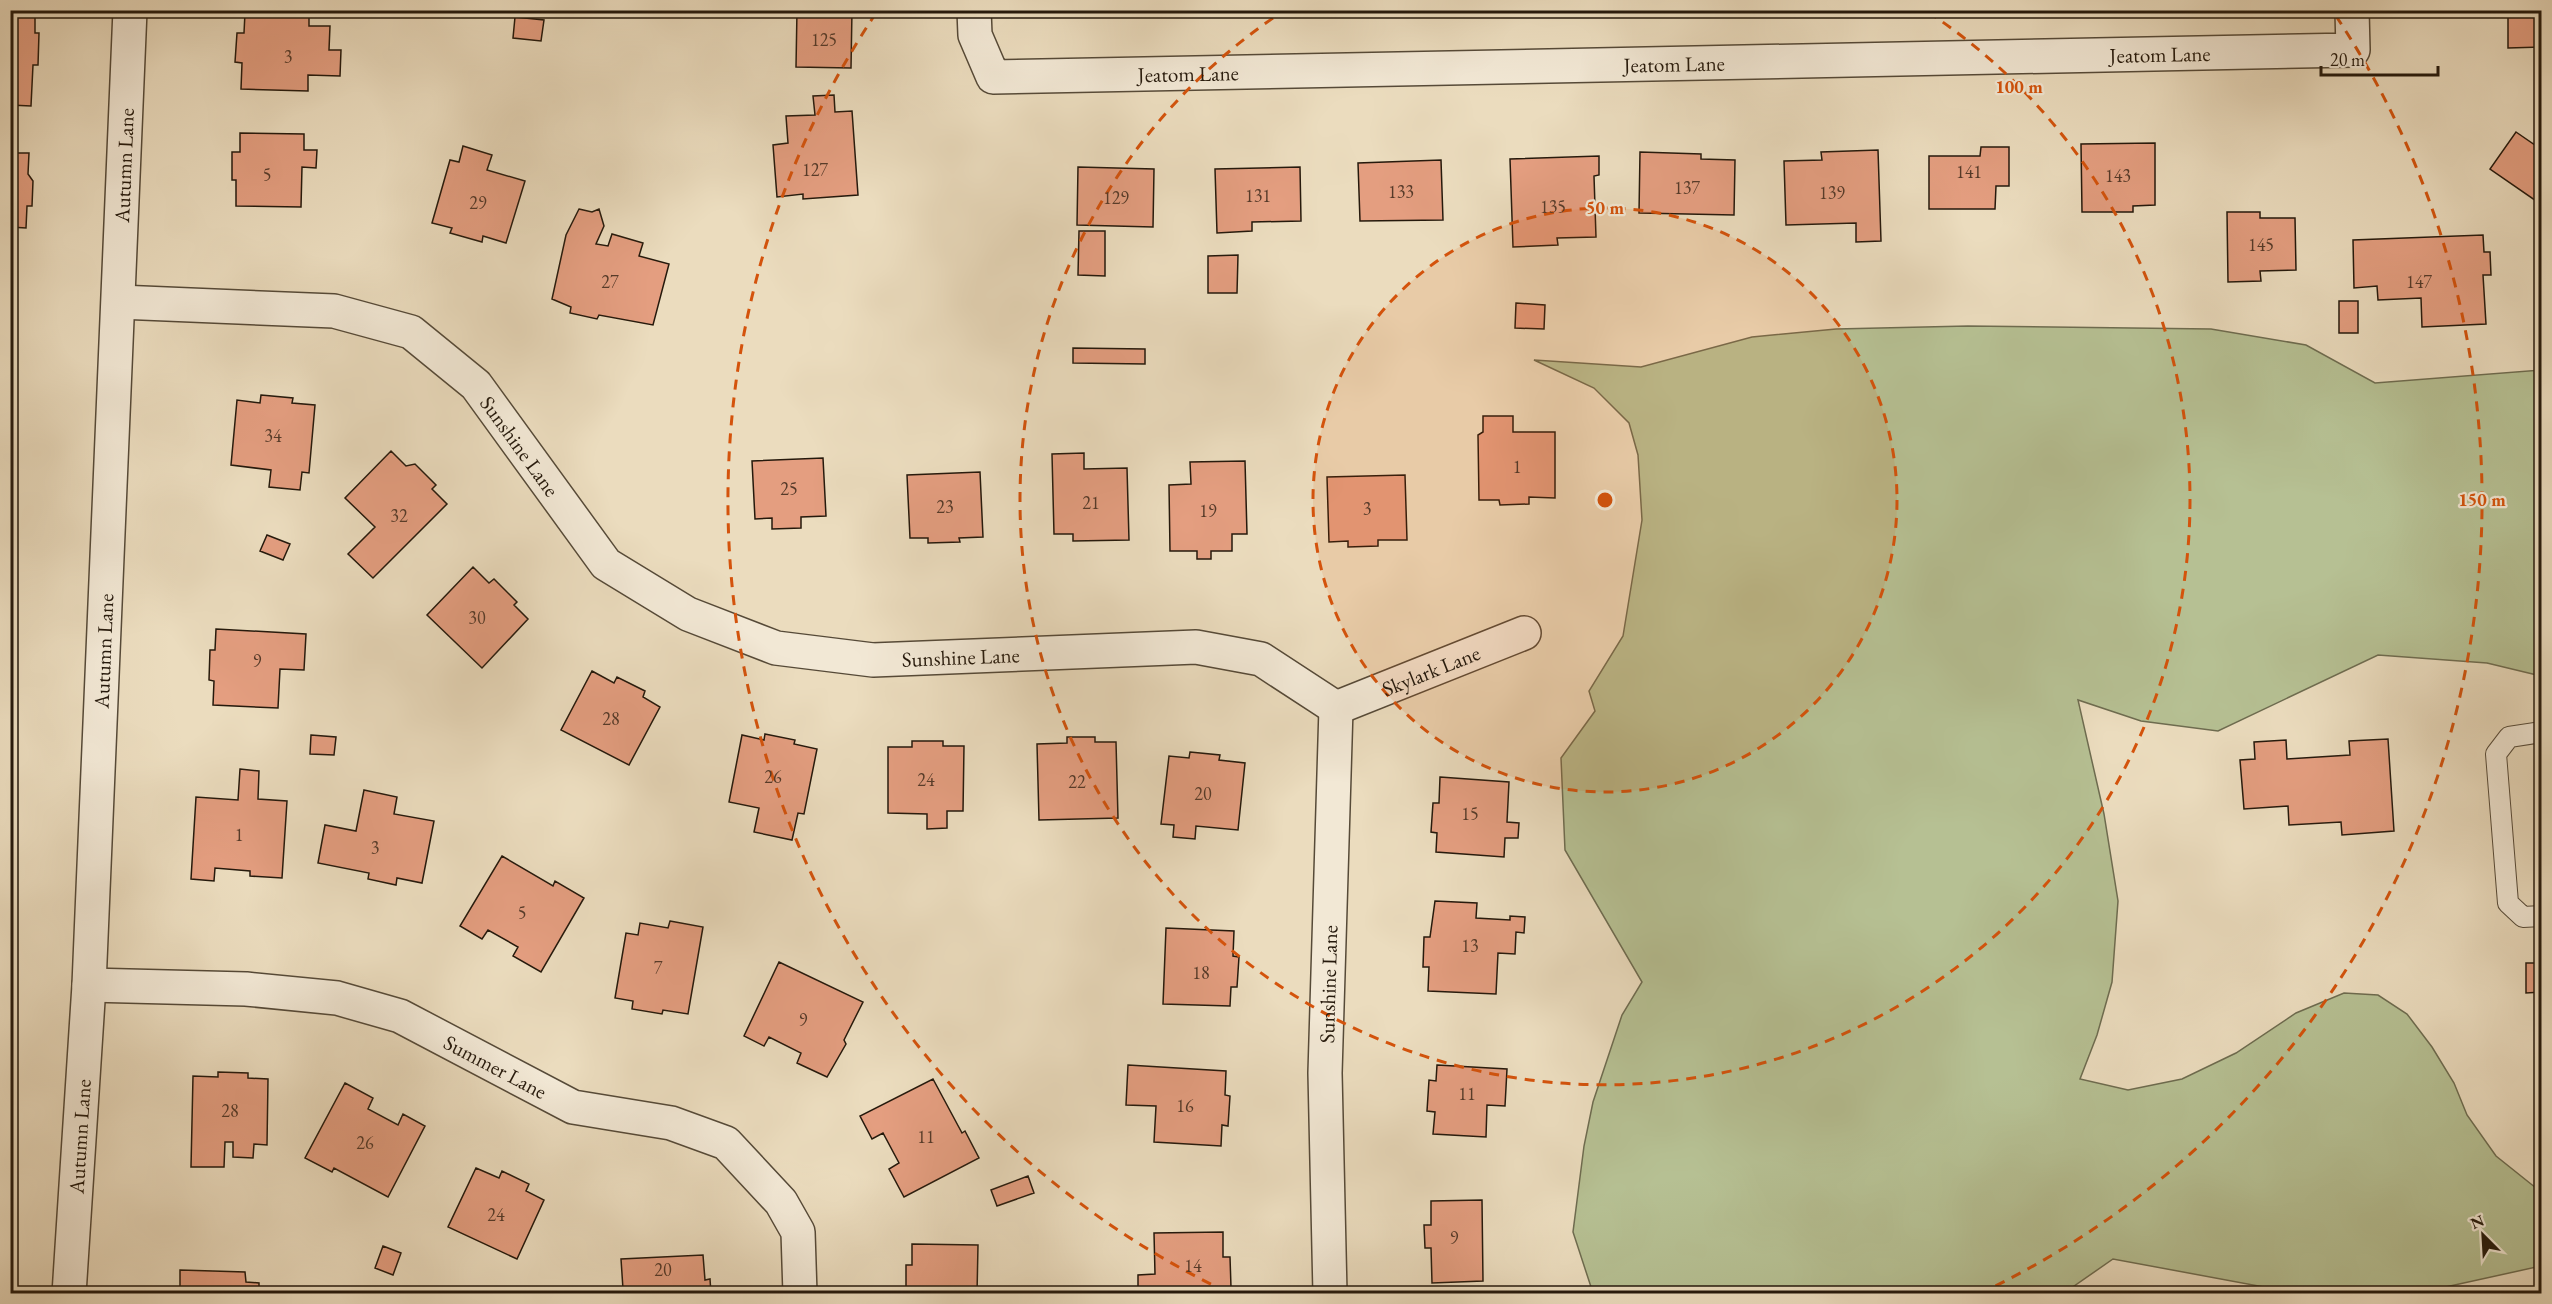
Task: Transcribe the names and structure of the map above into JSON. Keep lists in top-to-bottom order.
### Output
{
  "streets": {
    "street": [
      "Jeatom Lane",
      "Autumn Lane",
      "Sunshine Lane",
      "Skylark Lane",
      "Summer Lane"
    ]
  },
  "crossings": [
    ["Autumn Lane", "Sunshine Lane"],
    ["Autumn Lane", "Summer Lane"],
    ["Sunshine Lane", "Skylark Lane"]
  ],
  "house_numbers": [
    "125",
    "3",
    "127",
    "141",
    "5",
    "143",
    "137",
    "133",
    "139",
    "131",
    "129",
    "29",
    "135",
    "145",
    "27",
    "147",
    "34",
    "1",
    "25",
    "21",
    "23",
    "3",
    "19",
    "32",
    "30",
    "9",
    "28",
    "26",
    "24",
    "22",
    "20",
    "15",
    "1",
    "3",
    "5",
    "13",
    "7",
    "18",
    "9",
    "11",
    "16",
    "28",
    "11",
    "26",
    "24",
    "9",
    "14",
    "20"
  ],
  "scale_bar": "20 m",
  "north": "top left",
  "rings": ["100 m", "50 m", "150 m"]
}
